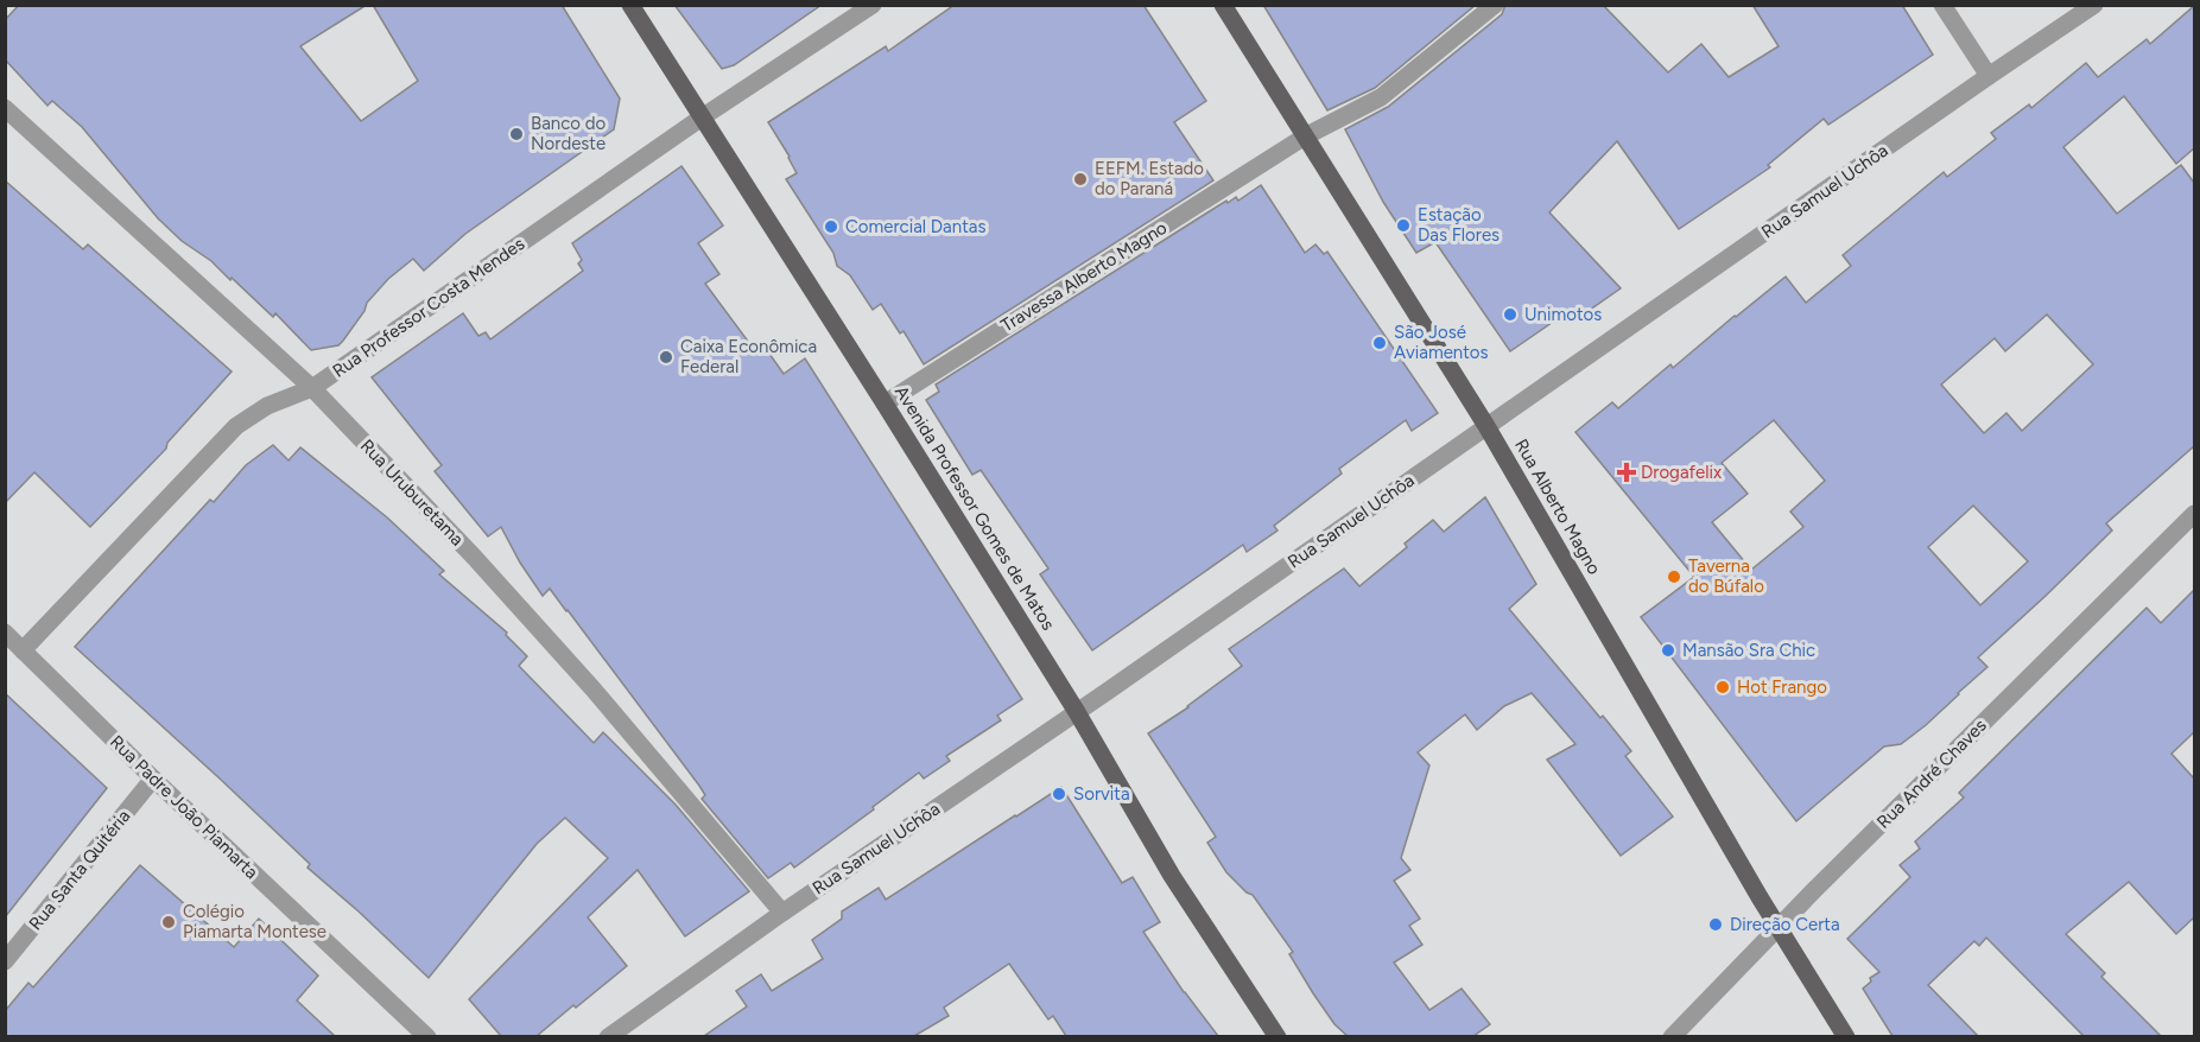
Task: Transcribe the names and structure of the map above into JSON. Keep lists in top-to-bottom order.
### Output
{
  "streets": {
    "main road": ["Rua Alberto Magno", "Avenida Professor Gomes de Matos"],
    "street": [
      "Rua Samuel Uchôa",
      "Travessa Alberto Magno",
      "Rua Professor Costa Mendes",
      "Rua Uruburetama",
      "Rua André Chaves",
      "Rua Padre João Piamarta",
      "Rua Santa Quitéria"
    ]
  },
  "crossings": [
    ["Rua Samuel Uchôa", "Rua Uruburetama"],
    ["Rua Samuel Uchôa", "Rua Alberto Magno"],
    ["Rua Samuel Uchôa", "Avenida Professor Gomes de Matos"],
    ["Travessa Alberto Magno", "Rua Alberto Magno"],
    ["Travessa Alberto Magno", "Avenida Professor Gomes de Matos"],
    ["Rua Professor Costa Mendes", "Rua Uruburetama"],
    ["Rua Professor Costa Mendes", "Avenida Professor Gomes de Matos"],
    ["Rua Professor Costa Mendes", "Rua Padre João Piamarta"],
    ["Rua Alberto Magno", "Rua André Chaves"],
    ["Rua Padre João Piamarta", "Rua Santa Quitéria"]
  ],
  "places": {
    "other": [
      "Banco do Nordeste",
      "EEFM. Estado do Paraná",
      "Estação Das Flores",
      "Comercial Dantas",
      "Unimotos",
      "São José Aviamentos",
      "Caixa Econômica Federal",
      "Taverna do Búfalo",
      "Mansão Sra Chic",
      "Hot Frango",
      "Sorvita",
      "Colégio Piamarta Montese",
      "Direção Certa"
    ],
    "health": ["Drogafelix"]
  }
}
